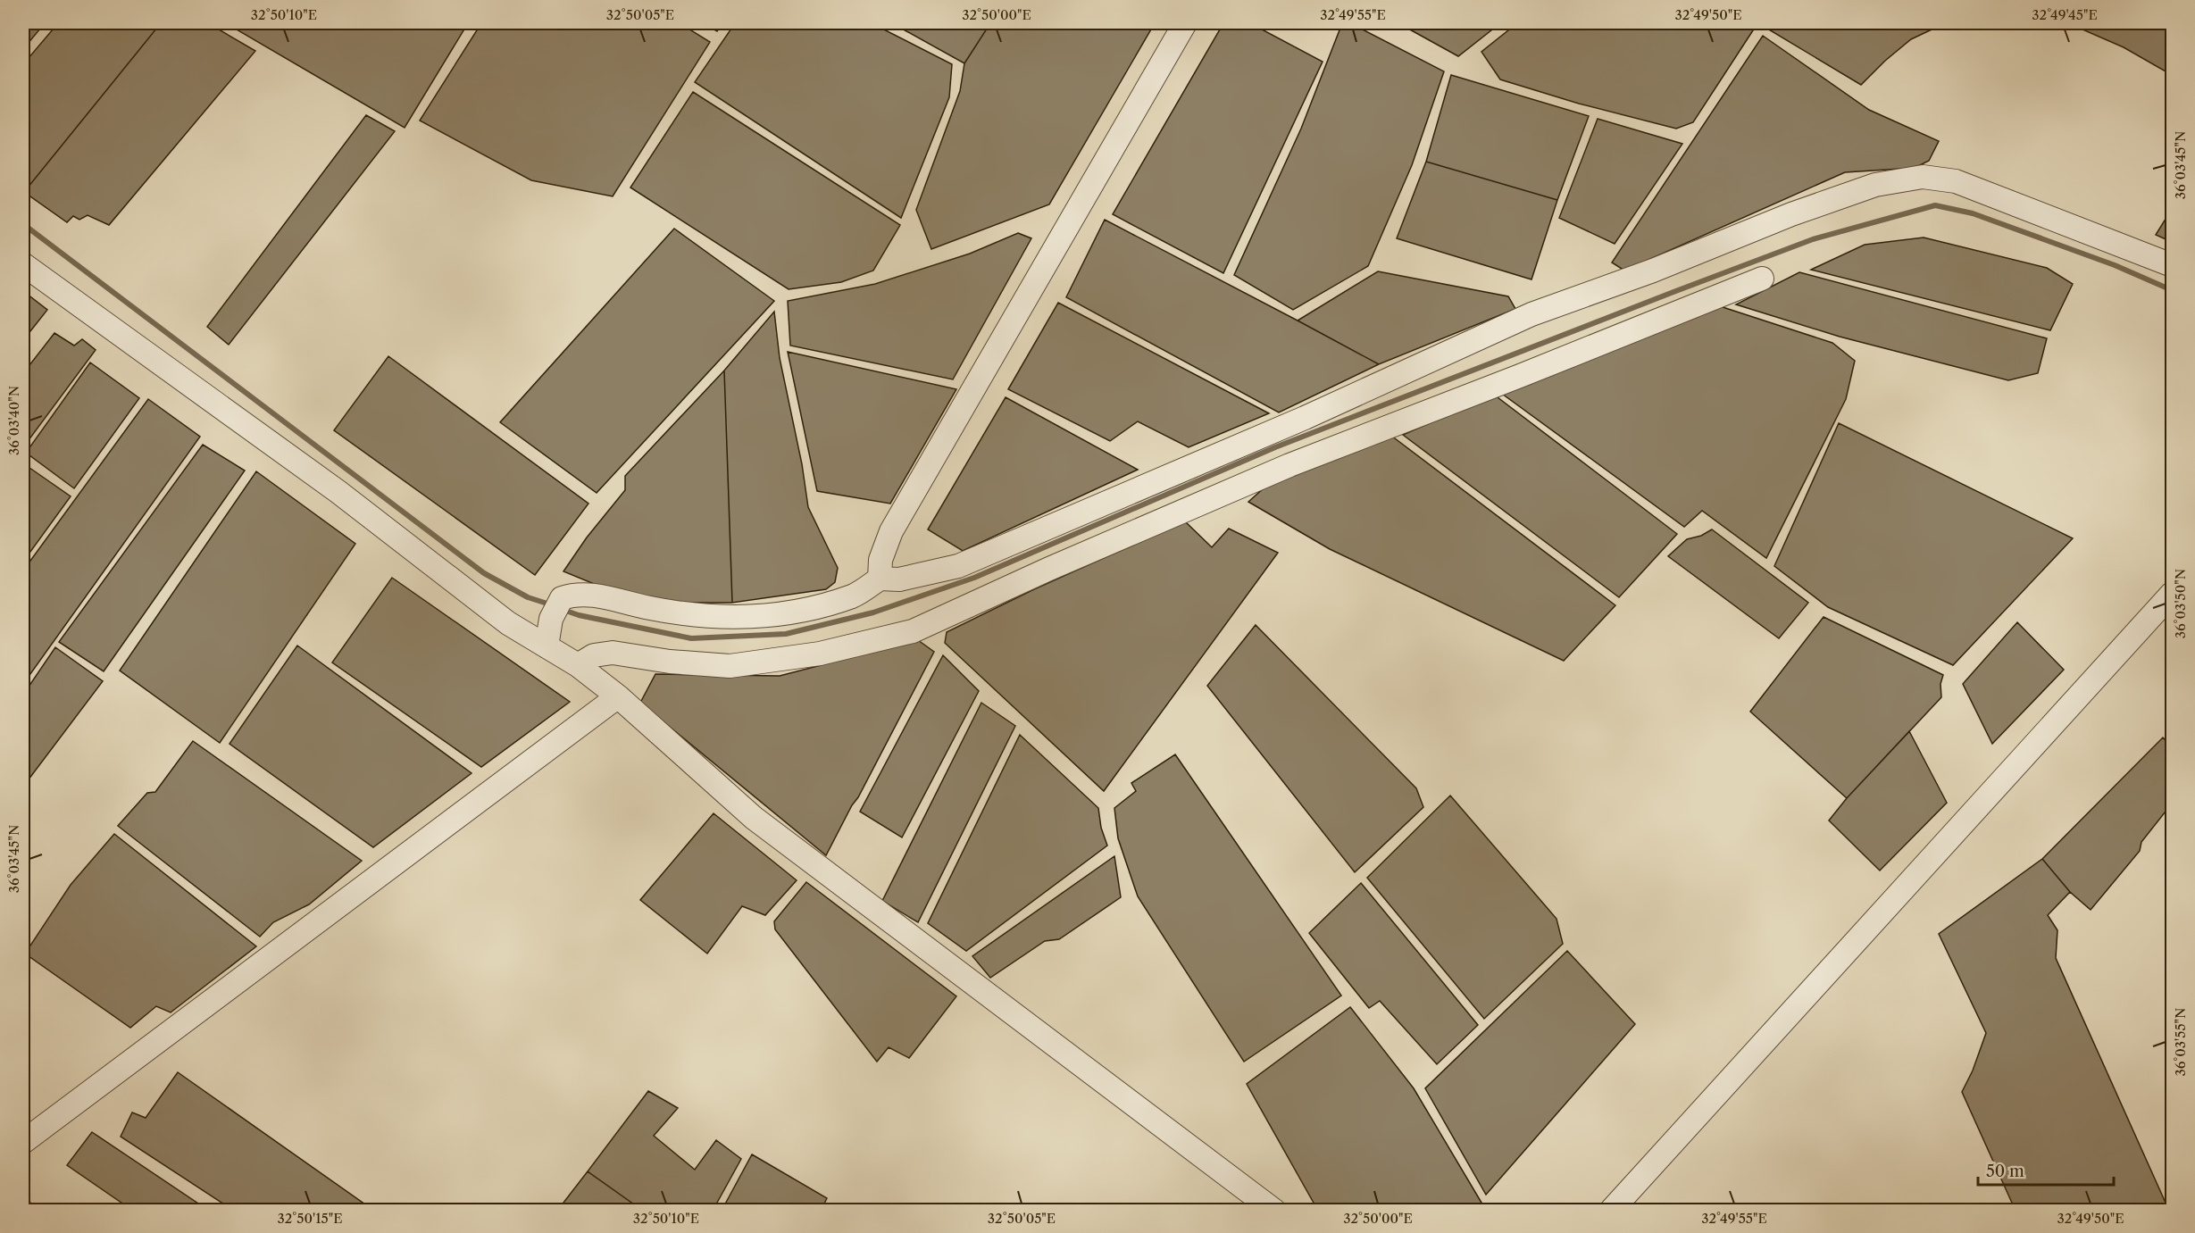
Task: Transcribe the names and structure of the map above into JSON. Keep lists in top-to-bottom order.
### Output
{
  "scale_bar": "50 m",
  "coordinates": [
    "32°50'10\"E",
    "32°50'05\"E",
    "32°50'00\"E",
    "32°49'55\"E",
    "32°49'50\"E",
    "32°49'45\"E",
    "36°03'45\"N",
    "36°03'40\"N",
    "36°03'50\"N",
    "36°03'55\"N",
    "32°50'15\"E"
  ]
}
